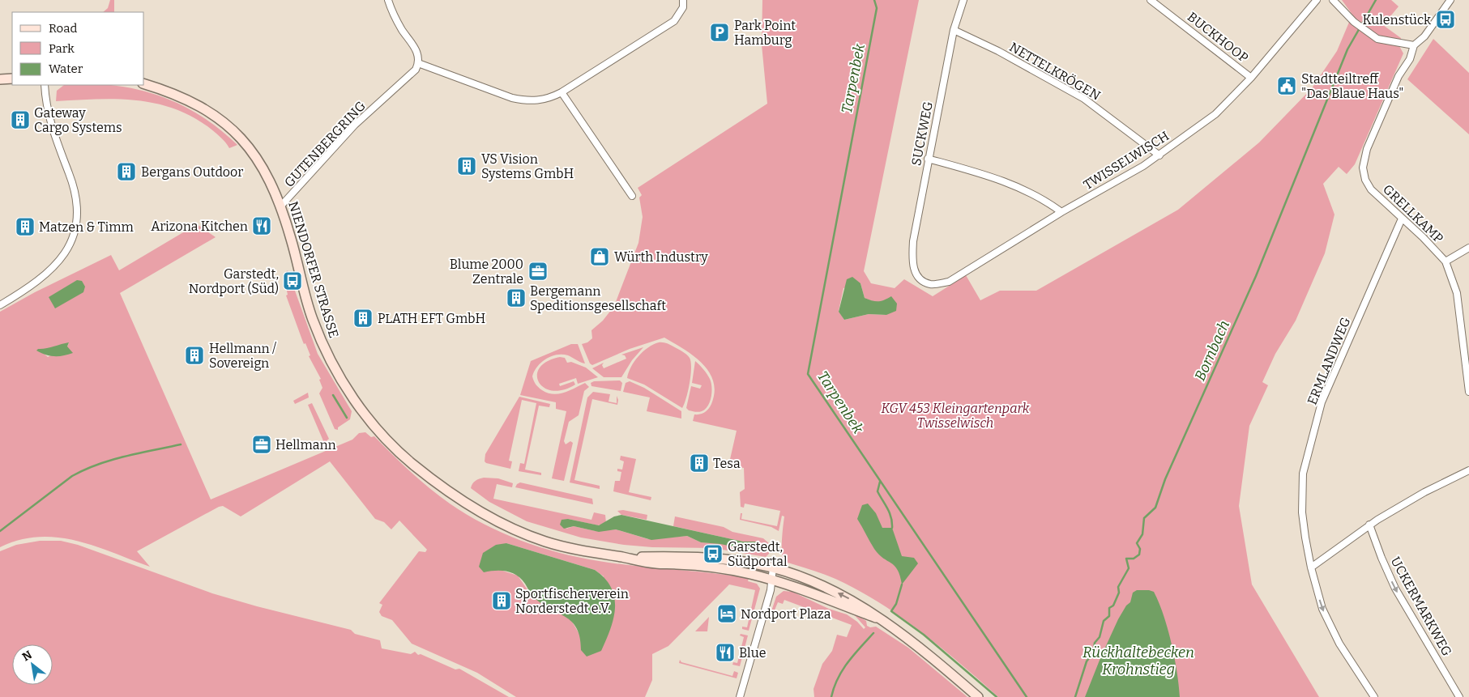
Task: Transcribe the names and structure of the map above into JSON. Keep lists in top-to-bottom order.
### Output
{
  "streets": {
    "main road": ["NIENDORFER STRASSE"],
    "street": [
      "BUCKHOOP",
      "NETTELKRÖGEN",
      "SUCKWEG",
      "GUTENBERGRING",
      "TWISSELWISCH",
      "GRELLKAMP",
      "ERMLANDWEG",
      "UCKERMARKWEG"
    ]
  },
  "crossings": [
    ["BUCKHOOP", "TWISSELWISCH"],
    ["NETTELKRÖGEN", "SUCKWEG"],
    ["NETTELKRÖGEN", "TWISSELWISCH"],
    ["SUCKWEG", "TWISSELWISCH"],
    ["GUTENBERGRING", "NIENDORFER STRASSE"],
    ["GRELLKAMP", "ERMLANDWEG"]
  ],
  "one_way": ["UCKERMARKWEG"],
  "water": ["Tarpenbek", "Bornbach", "Rückhaltebecken Krohnstieg"],
  "parks": ["KGV 453 Kleingartenpark Twisselwisch"],
  "places": {
    "bus stop": ["Kulenstück", "Garstedt, Nordport (Süd)", "Garstedt, Südportal"],
    "parking": ["Park Point Hamburg"],
    "public building": ["Stadtteiltreff \"Das Blaue Haus\""],
    "building": [
      "Gateway Cargo Systems",
      "VS Vision Systems GmbH",
      "Bergans Outdoor",
      "Matzen & Timm",
      "Bergemann Speditionsgesellschaft",
      "PLATH EFT GmbH",
      "Hellmann / Sovereign",
      "Tesa",
      "Sportfischerverein Norderstedt e.V."
    ],
    "restaurant": ["Arizona Kitchen", "Blue"],
    "shop": ["Würth Industry"],
    "office": ["Blume 2000 Zentrale", "Hellmann"],
    "hotel": ["Nordport Plaza"]
  },
  "legend": ["Road", "Park", "Water"],
  "north": "top left"
}
